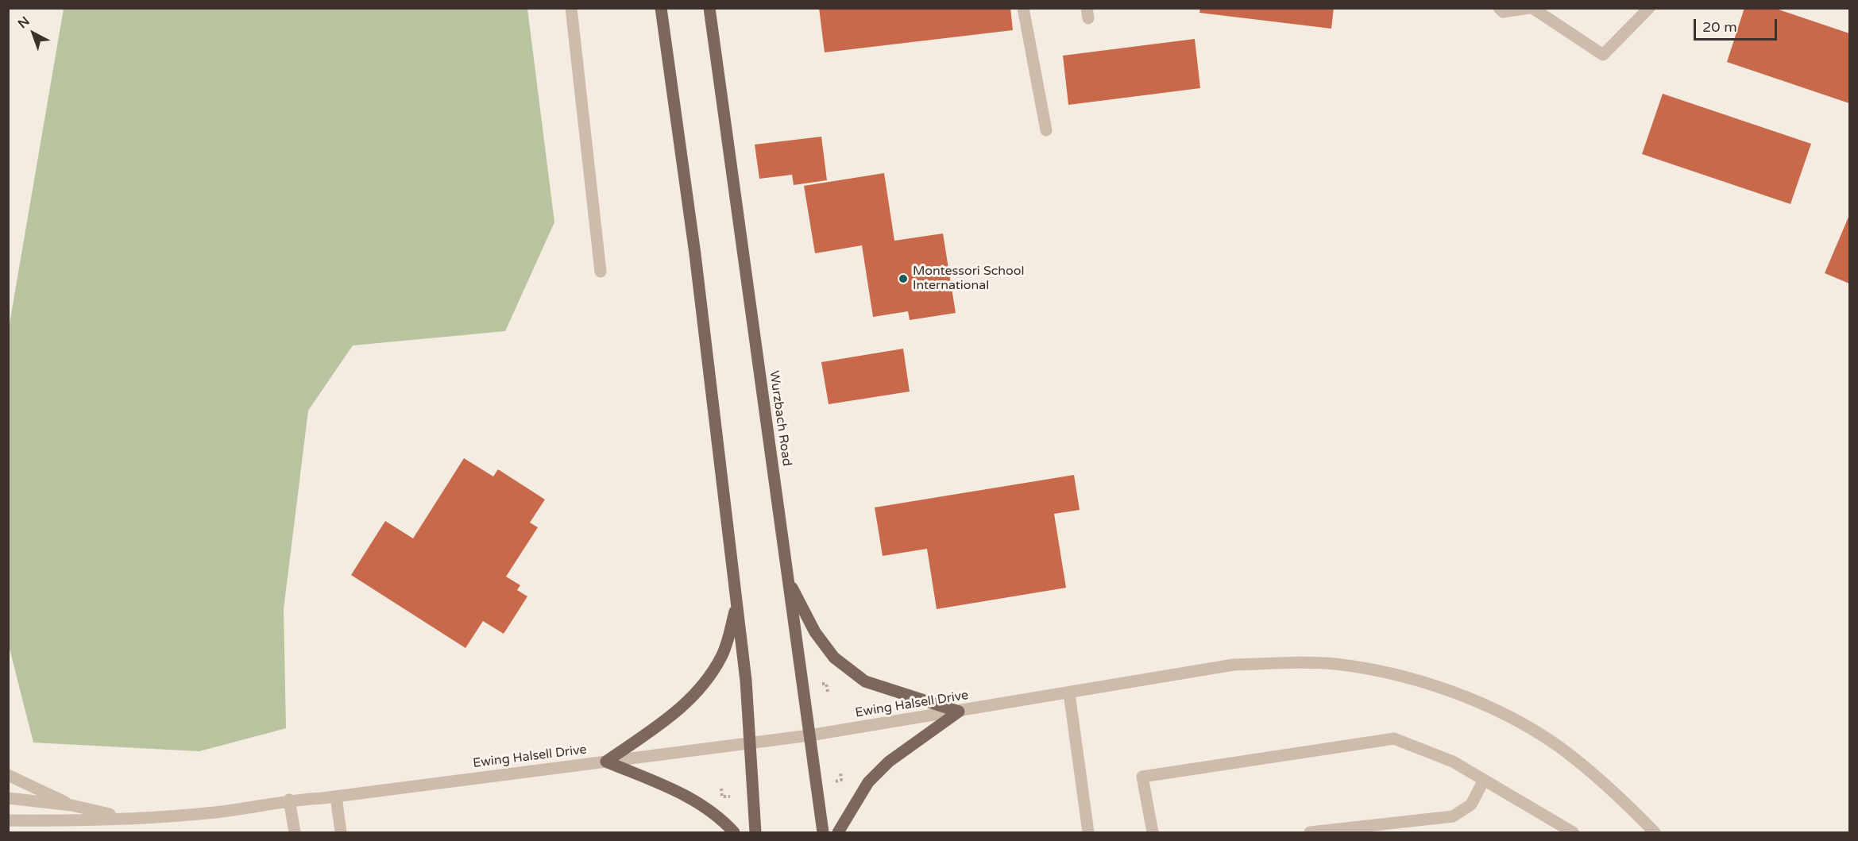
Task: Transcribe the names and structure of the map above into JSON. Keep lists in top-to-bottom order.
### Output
{
  "streets": {
    "main road": ["Wurzbach Road"],
    "street": ["Ewing Halsell Drive"]
  },
  "crossings": [
    ["Wurzbach Road", "Ewing Halsell Drive"]
  ],
  "places": ["Montessori School International"],
  "scale_bar": "20 m",
  "north": "top left"
}
